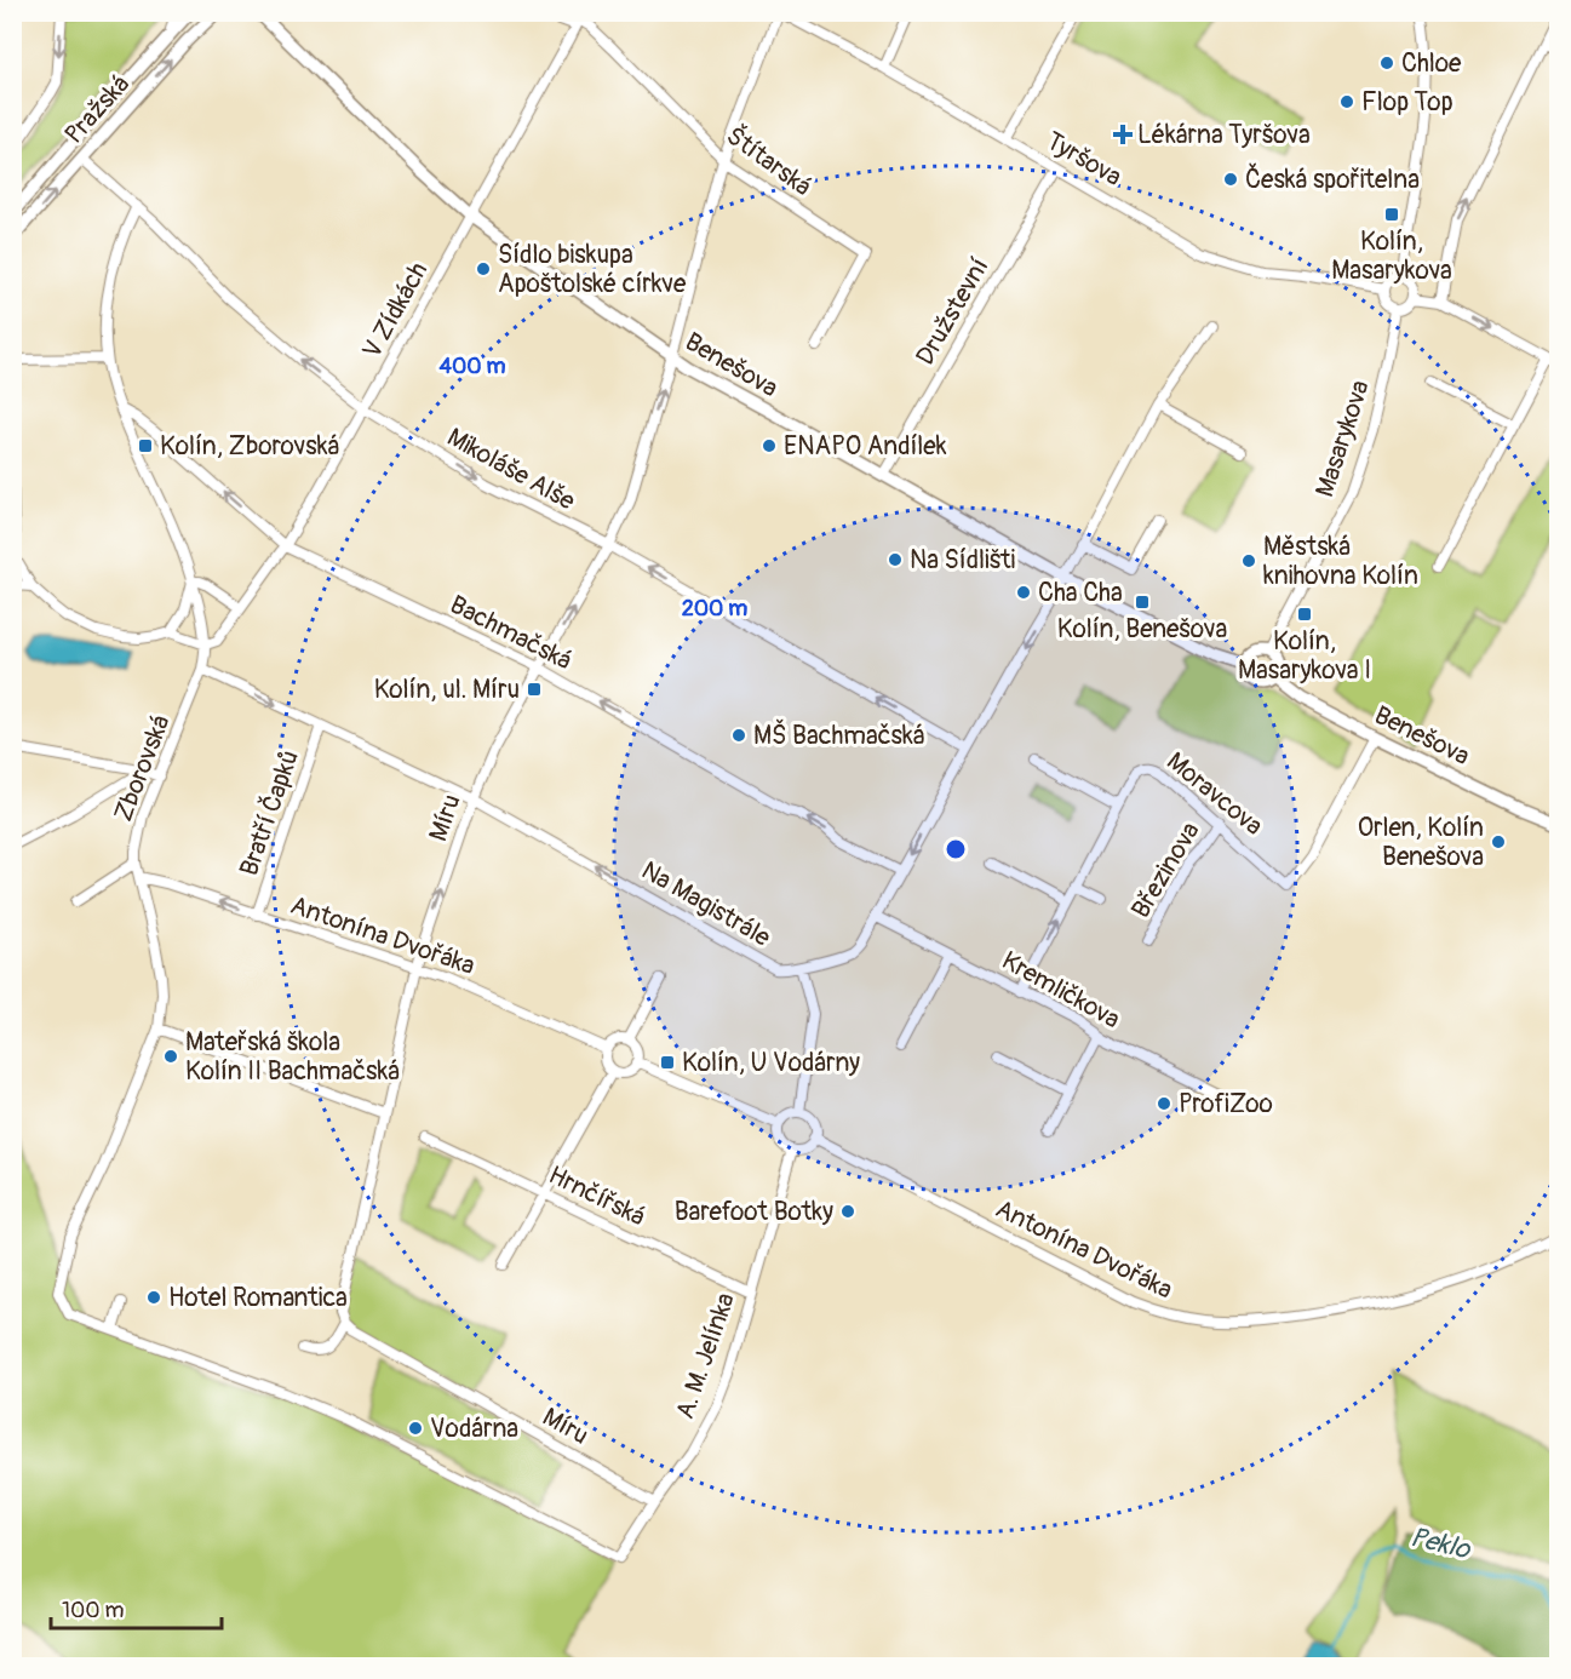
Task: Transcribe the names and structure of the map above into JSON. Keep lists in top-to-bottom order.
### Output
{
  "streets": {
    "street": [
      "Pražská",
      "Tyršova",
      "Štítarská",
      "V Zídkách",
      "Družstevní",
      "Benešova",
      "Masarykova",
      "Mikoláše Alše",
      "Bachmačská",
      "Zborovská",
      "Moravcova",
      "Bratří Čapků",
      "Míru",
      "Březinova",
      "Na Magistrále",
      "Antonína Dvořáka",
      "Kremličkova",
      "Hrnčířská",
      "A. M. Jelínka"
    ]
  },
  "crossings": [
    ["Pražská", "Mikoláše Alše"],
    ["Tyršova", "Družstevní"],
    ["Tyršova", "Masarykova"],
    ["Tyršova", "Míru"],
    ["Štítarská", "V Zídkách"],
    ["Štítarská", "Míru"],
    ["V Zídkách", "Benešova"],
    ["V Zídkách", "Mikoláše Alše"],
    ["V Zídkách", "Bachmačská"],
    ["V Zídkách", "Zborovská"],
    ["Družstevní", "Benešova"],
    ["Benešova", "Masarykova"],
    ["Benešova", "Moravcova"],
    ["Benešova", "Míru"],
    ["Benešova", "Na Magistrále"],
    ["Mikoláše Alše", "Zborovská"],
    ["Mikoláše Alše", "Míru"],
    ["Mikoláše Alše", "Na Magistrále"],
    ["Bachmačská", "Zborovská"],
    ["Bachmačská", "Míru"],
    ["Bachmačská", "Na Magistrále"],
    ["Zborovská", "Na Magistrále"],
    ["Zborovská", "Antonína Dvořáka"],
    ["Zborovská", "A. M. Jelínka"],
    ["Moravcova", "Březinova"],
    ["Moravcova", "Kremličkova"],
    ["Bratří Čapků", "Na Magistrále"],
    ["Bratří Čapků", "Antonína Dvořáka"],
    ["Míru", "Na Magistrále"],
    ["Míru", "Antonína Dvořáka"],
    ["Míru", "A. M. Jelínka"],
    ["Na Magistrále", "Kremličkova"],
    ["Antonína Dvořáka", "A. M. Jelínka"],
    ["Hrnčířská", "A. M. Jelínka"]
  ],
  "one_way": ["Bachmačská"],
  "water": ["Peklo"],
  "places": {
    "other": [
      "Chloe",
      "Flop Top",
      "Česká spořitelna",
      "Sídlo biskupa Apoštolské církve",
      "ENAPO Andílek",
      "Na Sídlišti",
      "Městská knihovna Kolín",
      "Cha Cha",
      "MŠ Bachmačská",
      "Orlen, Kolín Benešova",
      "Mateřská škola Kolín II Bachmačská",
      "ProfiZoo",
      "Barefoot Botky",
      "Hotel Romantica",
      "Vodárna"
    ],
    "health": ["Lékárna Tyršova"],
    "transit": [
      "Kolín, Masarykova",
      "Kolín, Zborovská",
      "Kolín, Benešova",
      "Kolín, Masarykova I",
      "Kolín, ul. Míru",
      "Kolín, U Vodárny"
    ]
  },
  "scale_bar": "100 m",
  "rings": ["400 m", "200 m"]
}
